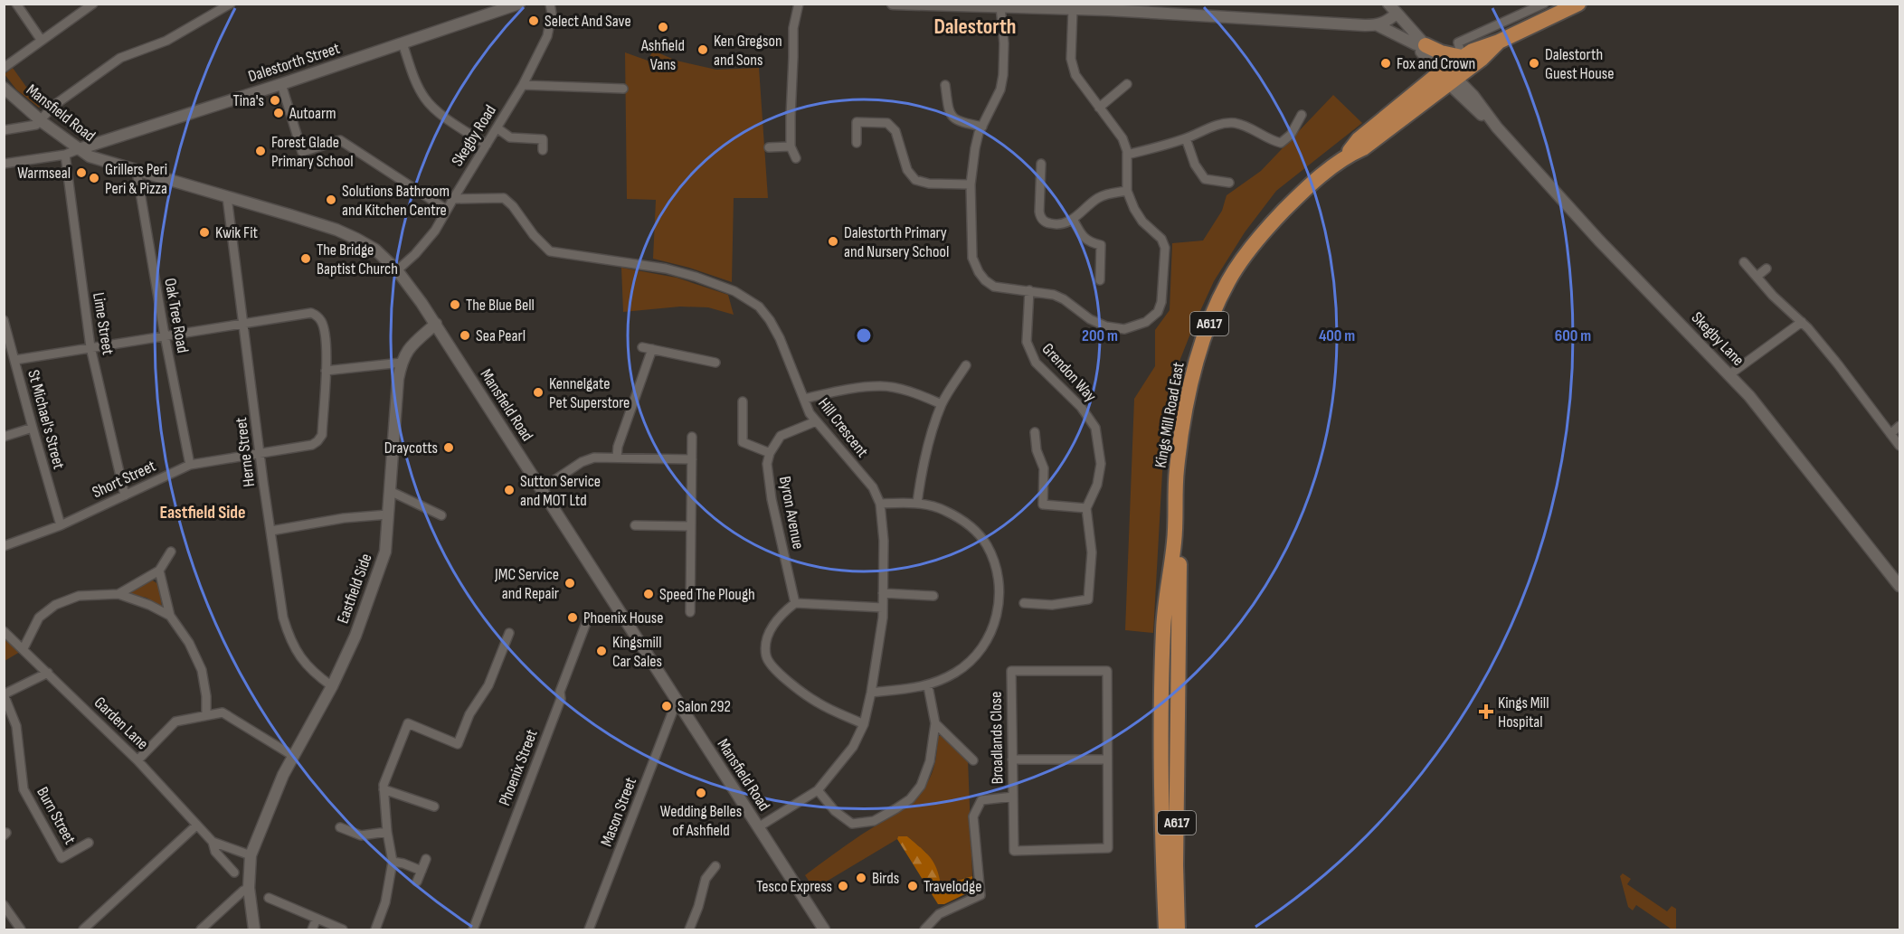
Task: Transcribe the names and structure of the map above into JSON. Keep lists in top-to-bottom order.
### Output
{
  "streets": {
    "highway": ["A617", "Kings Mill Road East"],
    "main road": [
      "Dalestorth Street",
      "Mansfield Road",
      "Skegby Lane",
      "Eastfield Side"
    ],
    "street": [
      "Skegby Road",
      "Oak Tree Road",
      "Lime Street",
      "Grendon Way",
      "St Michael's Street",
      "Hill Crescent",
      "Herne Street",
      "Short Street",
      "Byron Avenue",
      "Garden Lane",
      "Broadlands Close",
      "Phoenix Street",
      "Mason Street",
      "Burn Street"
    ]
  },
  "crossings": [
    ["Dalestorth Street", "Mansfield Road"],
    ["Mansfield Road", "Skegby Road"],
    ["Mansfield Road", "Oak Tree Road"],
    ["Mansfield Road", "Hill Crescent"],
    ["Mansfield Road", "Herne Street"],
    ["Mansfield Road", "Eastfield Side"],
    ["Mansfield Road", "Mason Street"],
    ["Skegby Road", "Hill Crescent"],
    ["Oak Tree Road", "Short Street"],
    ["Lime Street", "Short Street"],
    ["A617", "Skegby Lane"],
    ["A617", "Kings Mill Road East"],
    ["Skegby Lane", "Kings Mill Road East"],
    ["St Michael's Street", "Short Street"],
    ["Herne Street", "Short Street"],
    ["Herne Street", "Eastfield Side"],
    ["Eastfield Side", "Garden Lane"]
  ],
  "districts": ["Dalestorth", "Eastfield Side"],
  "places": {
    "other": [
      "Select And Save",
      "Ashfield Vans",
      "Ken Gregson and Sons",
      "Fox and Crown",
      "Dalestorth Guest House",
      "Tina's",
      "Autoarm",
      "Forest Glade Primary School",
      "Warmseal",
      "Grillers Peri Peri & Pizza",
      "Solutions Bathroom and Kitchen Centre",
      "Kwik Fit",
      "Dalestorth Primary and Nursery School",
      "The Bridge Baptist Church",
      "The Blue Bell",
      "Sea Pearl",
      "Kennelgate Pet Superstore",
      "Draycotts",
      "Sutton Service and MOT Ltd",
      "JMC Service and Repair",
      "Speed The Plough",
      "Phoenix House",
      "Kingsmill Car Sales",
      "Salon 292",
      "Wedding Belles of Ashfield",
      "Birds",
      "Tesco Express",
      "Travelodge"
    ],
    "health": ["Kings Mill Hospital"]
  },
  "rings": ["200 m", "400 m", "600 m"]
}
